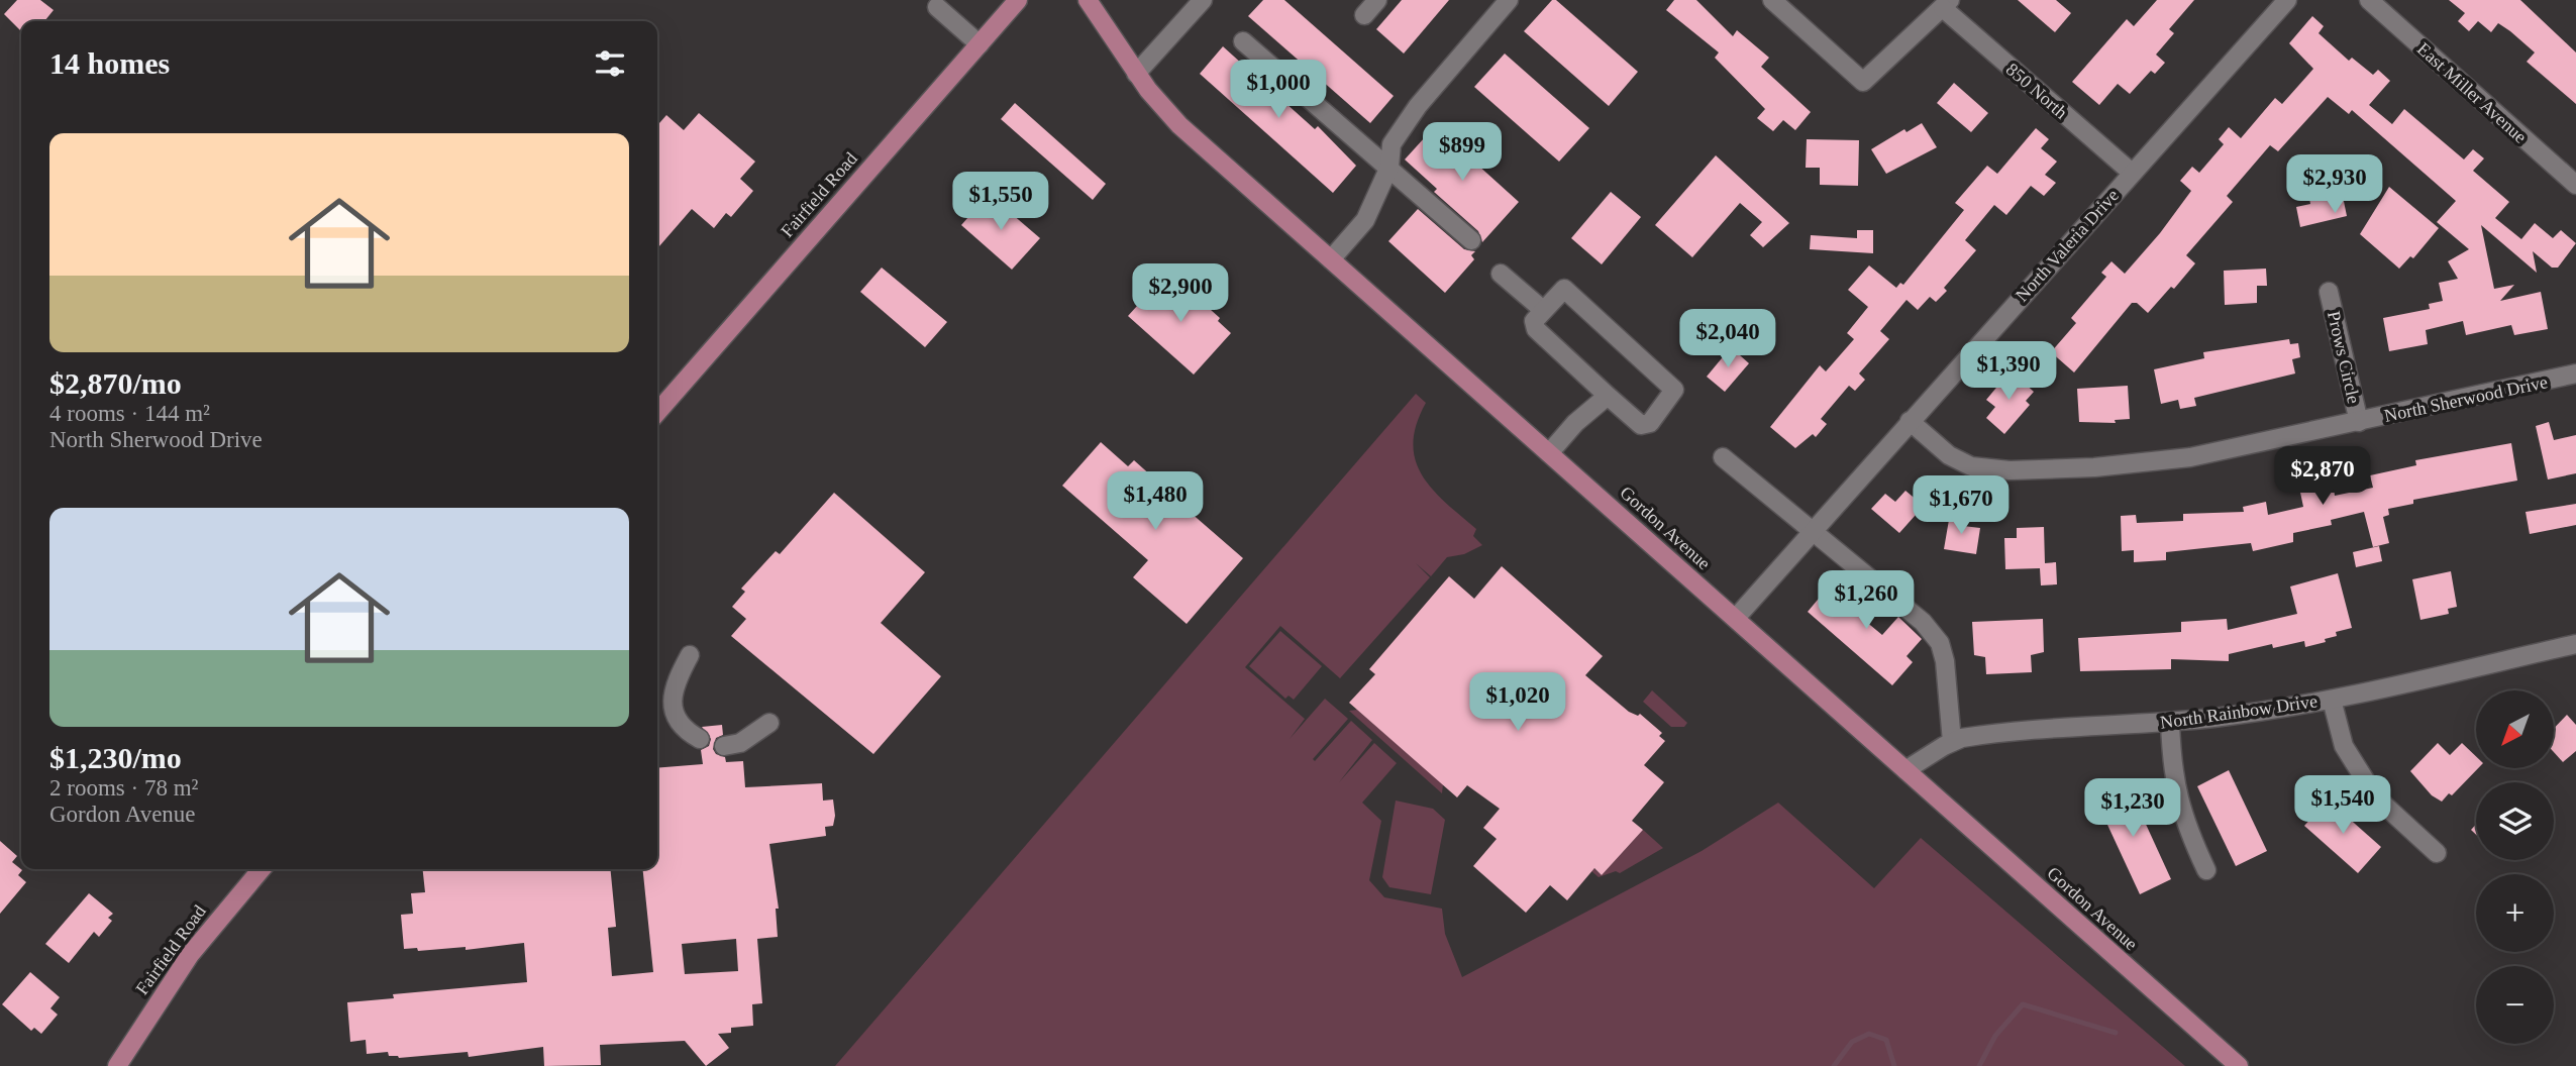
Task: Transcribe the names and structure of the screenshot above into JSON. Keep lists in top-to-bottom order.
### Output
{
  "streets": {
    "main road": ["Fairfield Road", "Gordon Avenue"],
    "street": [
      "850 North",
      "East Miller Avenue",
      "North Valeria Drive",
      "Prows Circle",
      "North Sherwood Drive",
      "North Rainbow Drive"
    ]
  },
  "crossings": [
    ["850 North", "North Valeria Drive"],
    ["North Valeria Drive", "North Sherwood Drive"],
    ["North Valeria Drive", "Gordon Avenue"],
    ["Prows Circle", "North Sherwood Drive"],
    ["Gordon Avenue", "North Rainbow Drive"]
  ],
  "north": "bottom left",
  "page": {
    "heading": "14 homes",
    "price": [
      "$1,000",
      "$899",
      "$2,930",
      "$1,550",
      "$2,900",
      "$2,040",
      "$1,390",
      "$2,870",
      "$1,480",
      "$1,670",
      "$1,260",
      "$1,020",
      "$1,540",
      "$1,230"
    ],
    "list": [
      {
        "name": "$2,870/mo",
        "note": "4 rooms · 144 m² · North Sherwood Drive"
      },
      {
        "name": "$1,230/mo",
        "note": "2 rooms · 78 m² · Gordon Avenue"
      }
    ],
    "map_buttons": ["+", "−"]
  }
}
